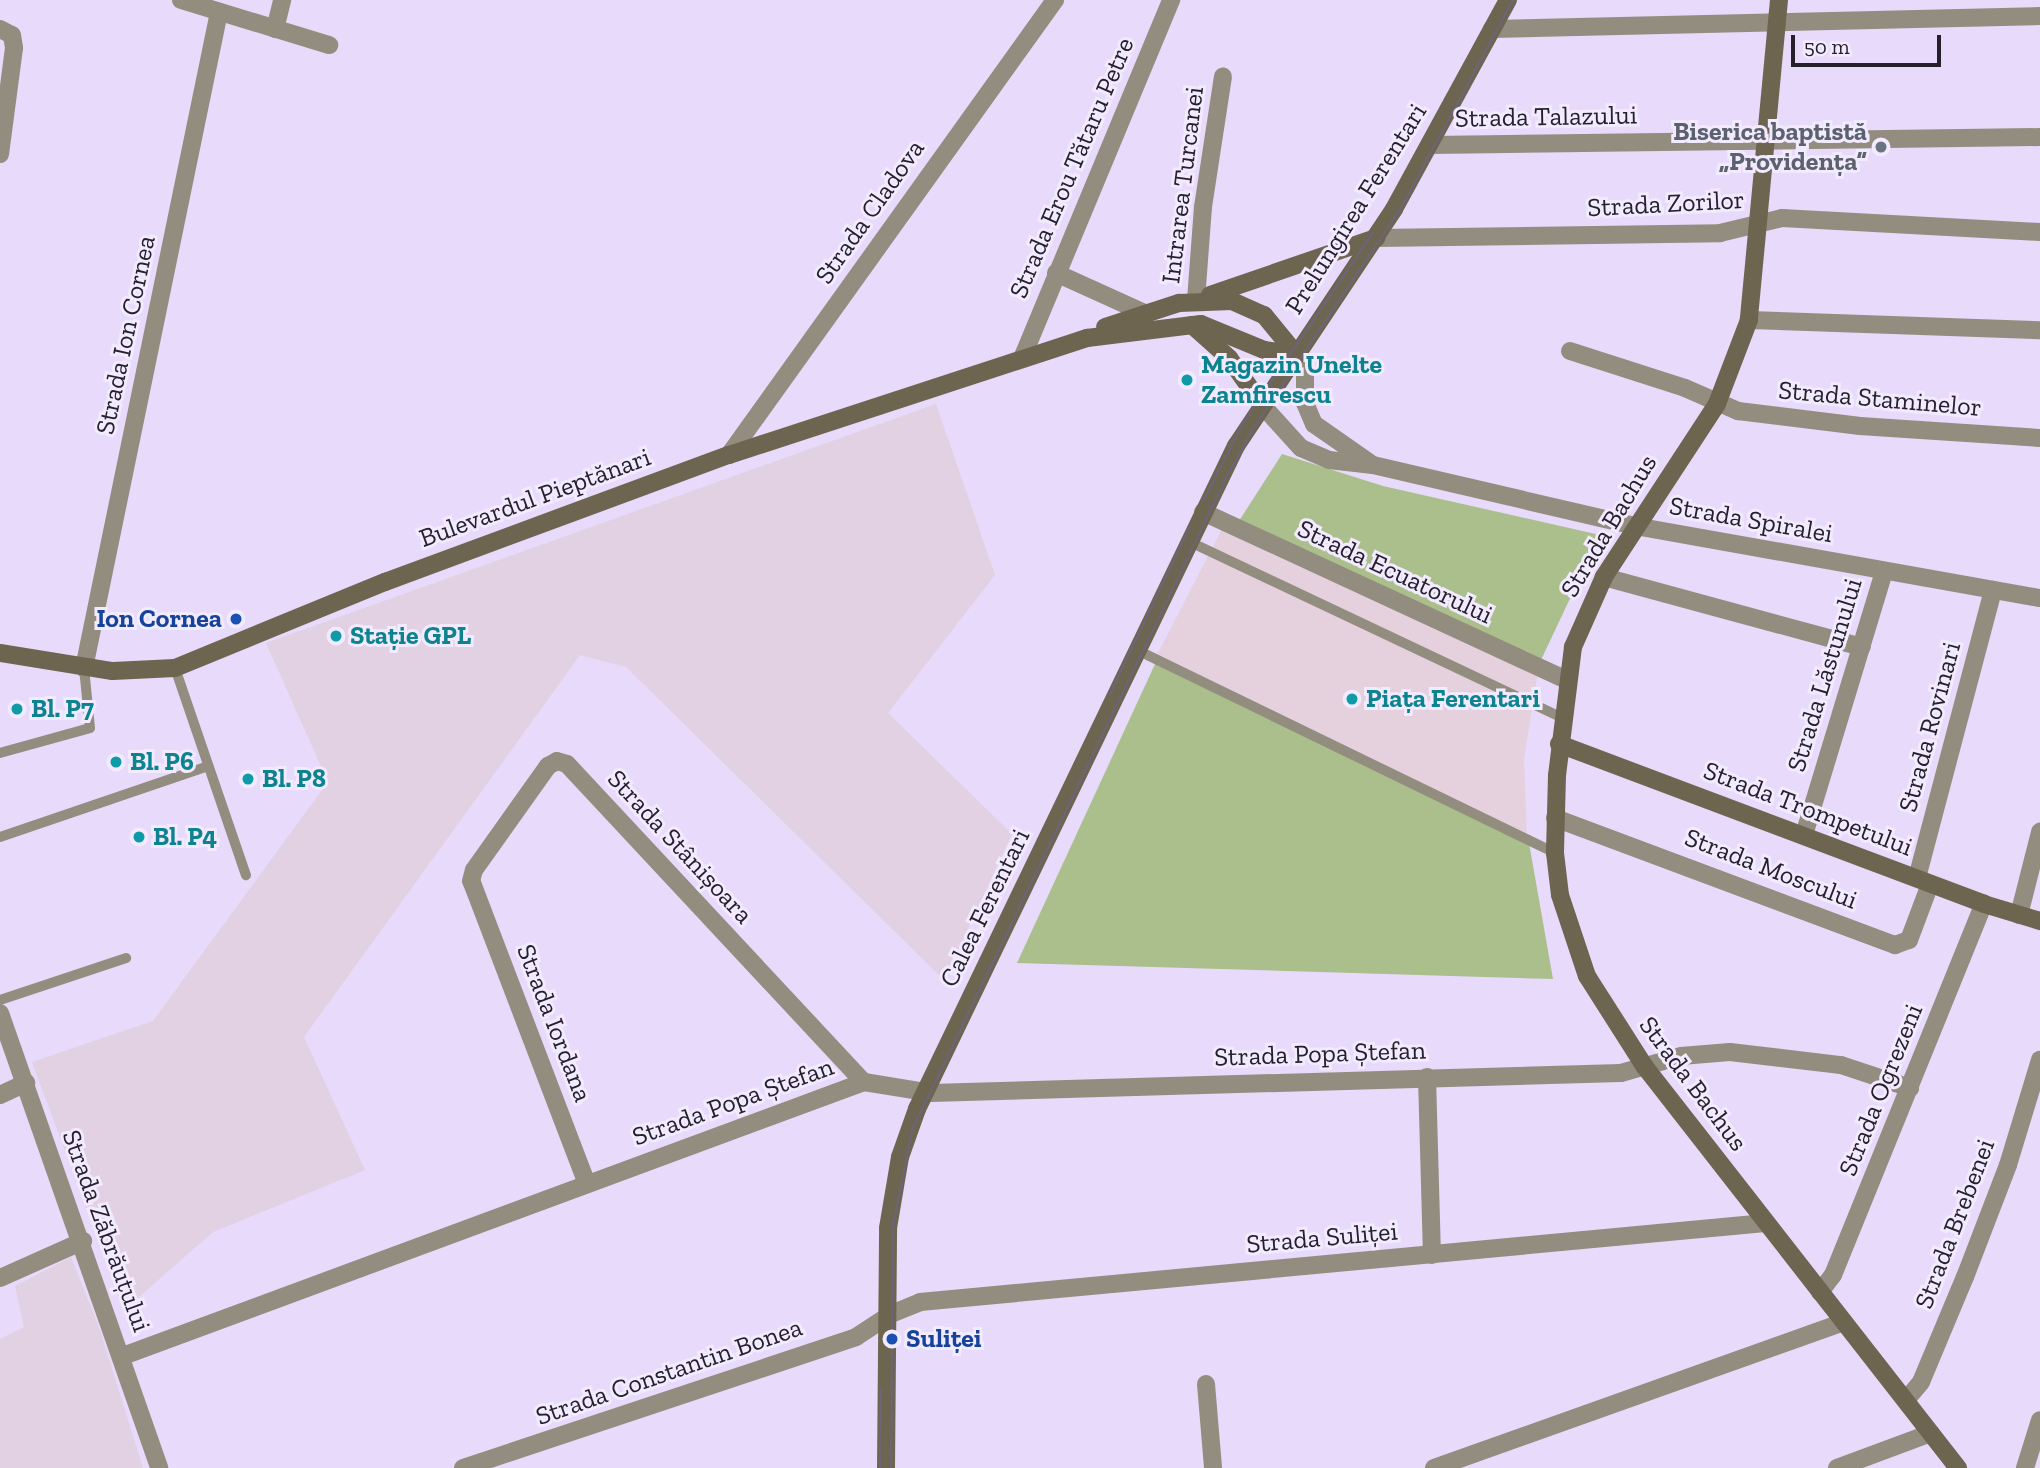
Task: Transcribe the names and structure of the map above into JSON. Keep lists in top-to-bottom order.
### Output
{
  "streets": {
    "main road": [
      "Prelungirea Ferentari",
      "Bulevardul Pieptănari",
      "Strada Bachus",
      "Strada Trompetului",
      "Calea Ferentari"
    ],
    "street": [
      "Strada Talazului",
      "Strada Erou Tătaru Petre",
      "Intrarea Turcanei",
      "Strada Zorilor",
      "Strada Cladova",
      "Strada Ion Cornea",
      "Strada Staminelor",
      "Strada Spiralei",
      "Strada Ecuatorului",
      "Strada Lăstunului",
      "Strada Rovinari",
      "Strada Stânișoara",
      "Strada Moscului",
      "Strada Iordana",
      "Strada Popa Ștefan",
      "Strada Ogrezeni",
      "Strada Brebenei",
      "Strada Zăbrăuțului",
      "Strada Suliței",
      "Strada Constantin Bonea"
    ]
  },
  "crossings": [
    ["Strada Talazului", "Prelungirea Ferentari"],
    ["Strada Talazului", "Strada Bachus"],
    ["Strada Erou Tătaru Petre", "Bulevardul Pieptănari"],
    ["Intrarea Turcanei", "Bulevardul Pieptănari"],
    ["Strada Zorilor", "Prelungirea Ferentari"],
    ["Strada Zorilor", "Strada Bachus"],
    ["Prelungirea Ferentari", "Bulevardul Pieptănari"],
    ["Prelungirea Ferentari", "Strada Spiralei"],
    ["Prelungirea Ferentari", "Calea Ferentari"],
    ["Strada Cladova", "Bulevardul Pieptănari"],
    ["Strada Ion Cornea", "Bulevardul Pieptănari"],
    ["Strada Staminelor", "Strada Bachus"],
    ["Bulevardul Pieptănari", "Strada Spiralei"],
    ["Strada Spiralei", "Strada Bachus"],
    ["Strada Spiralei", "Strada Lăstunului"],
    ["Strada Spiralei", "Strada Rovinari"],
    ["Strada Spiralei", "Calea Ferentari"],
    ["Strada Bachus", "Strada Ecuatorului"],
    ["Strada Bachus", "Strada Trompetului"],
    ["Strada Bachus", "Strada Moscului"],
    ["Strada Bachus", "Strada Popa Ștefan"],
    ["Strada Bachus", "Strada Ogrezeni"],
    ["Strada Bachus", "Strada Brebenei"],
    ["Strada Bachus", "Strada Suliței"],
    ["Strada Ecuatorului", "Calea Ferentari"],
    ["Strada Lăstunului", "Strada Trompetului"],
    ["Strada Rovinari", "Strada Trompetului"],
    ["Strada Rovinari", "Strada Moscului"],
    ["Strada Trompetului", "Strada Moscului"],
    ["Strada Trompetului", "Strada Ogrezeni"],
    ["Strada Stânișoara", "Strada Iordana"],
    ["Strada Stânișoara", "Strada Popa Ștefan"],
    ["Calea Ferentari", "Strada Popa Ștefan"],
    ["Calea Ferentari", "Strada Suliței"],
    ["Calea Ferentari", "Strada Constantin Bonea"],
    ["Strada Iordana", "Strada Popa Ștefan"],
    ["Strada Popa Ștefan", "Strada Ogrezeni"],
    ["Strada Popa Ștefan", "Strada Zăbrăuțului"],
    ["Strada Suliței", "Strada Constantin Bonea"]
  ],
  "places": [
    "Biserica baptistă „Providența”",
    "Magazin Unelte Zamfirescu",
    "Ion Cornea",
    "Stație GPL",
    "Piața Ferentari",
    "Bl. P7",
    "Bl. P6",
    "Bl. P8",
    "Bl. P4",
    "Suliței"
  ],
  "scale_bar": "50 m"
}
